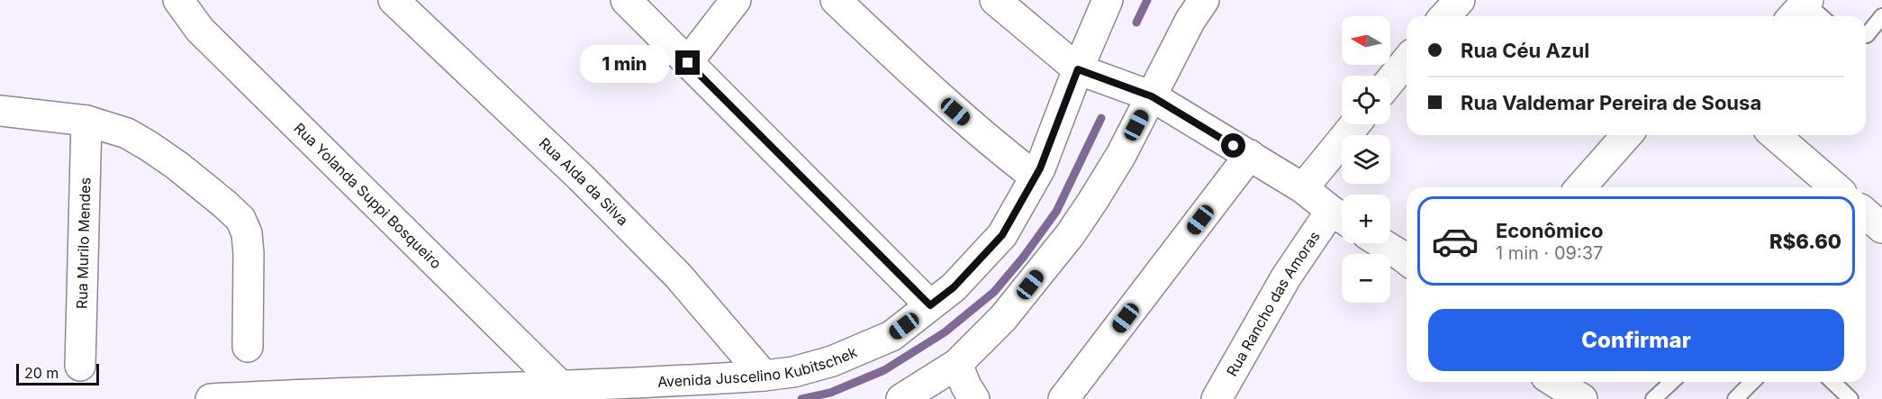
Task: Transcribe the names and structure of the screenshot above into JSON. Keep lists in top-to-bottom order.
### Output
{
  "streets": {
    "street": [
      "Rua Alda da Silva",
      "Rua Yolanda Suppi Bosqueiro",
      "Rua Murilo Mendes",
      "Rua Rancho das Amoras",
      "Avenida Juscelino Kubitschek"
    ]
  },
  "crossings": [
    ["Rua Alda da Silva", "Avenida Juscelino Kubitschek"],
    ["Rua Yolanda Suppi Bosqueiro", "Avenida Juscelino Kubitschek"]
  ],
  "scale_bar": "20 m",
  "north": "left",
  "page": {
    "map_buttons": ["+", "−"],
    "banner": ["Rua Céu Azul", "Rua Valdemar Pereira de Sousa"],
    "bubble": "1 min",
    "list": [
      {
        "name": "Econômico",
        "note": "1 min · 09:37",
        "value": "R$6.60"
      }
    ],
    "buttons": "Confirmar",
    "scale": "20 m"
  }
}
